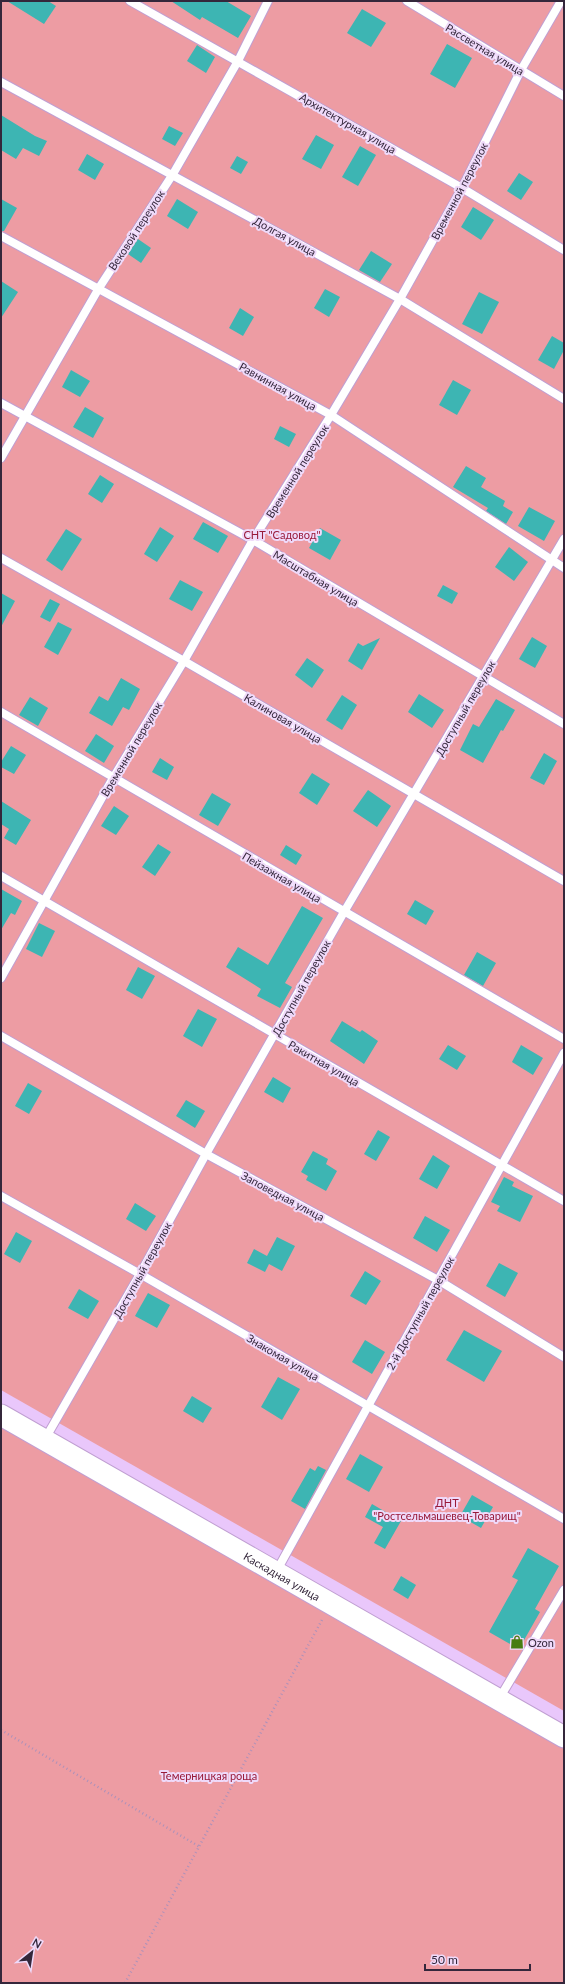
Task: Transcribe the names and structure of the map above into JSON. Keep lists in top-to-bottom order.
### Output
{
  "streets": {
    "street": ["Каскадная улица"],
    "lane": [
      "Рассветная улица",
      "Архитектурная улица",
      "Временной переулок",
      "Вековой переулок",
      "Долгая улица",
      "Равнинная улица",
      "Масштабная улица",
      "Доступный переулок",
      "Калиновая улица",
      "Пейзажная улица",
      "Ракитная улица",
      "Заповедная улица",
      "2-й Доступный переулок",
      "Знакомая улица"
    ]
  },
  "crossings": [
    ["Рассветная улица", "Временной переулок"],
    ["Архитектурная улица", "Временной переулок"],
    ["Архитектурная улица", "Вековой переулок"],
    ["Временной переулок", "Долгая улица"],
    ["Временной переулок", "Равнинная улица"],
    ["Временной переулок", "Масштабная улица"],
    ["Временной переулок", "Калиновая улица"],
    ["Временной переулок", "Пейзажная улица"],
    ["Временной переулок", "Ракитная улица"],
    ["Вековой переулок", "Долгая улица"],
    ["Вековой переулок", "Равнинная улица"],
    ["Вековой переулок", "Масштабная улица"],
    ["Равнинная улица", "Доступный переулок"],
    ["Масштабная улица", "Доступный переулок"],
    ["Доступный переулок", "Калиновая улица"],
    ["Доступный переулок", "Пейзажная улица"],
    ["Доступный переулок", "Ракитная улица"],
    ["Доступный переулок", "Заповедная улица"],
    ["Доступный переулок", "Знакомая улица"],
    ["Доступный переулок", "Каскадная улица"],
    ["Ракитная улица", "2-й Доступный переулок"],
    ["Заповедная улица", "2-й Доступный переулок"],
    ["2-й Доступный переулок", "Знакомая улица"],
    ["2-й Доступный переулок", "Каскадная улица"]
  ],
  "parks": ["СНТ \"Садовод\"", "ДНТ \"Ростсельмашевец-Товарищ\"", "Темерницкая роща"],
  "places": {
    "shop": ["Ozon"]
  },
  "scale_bar": "50 m",
  "north": "top right"
}
